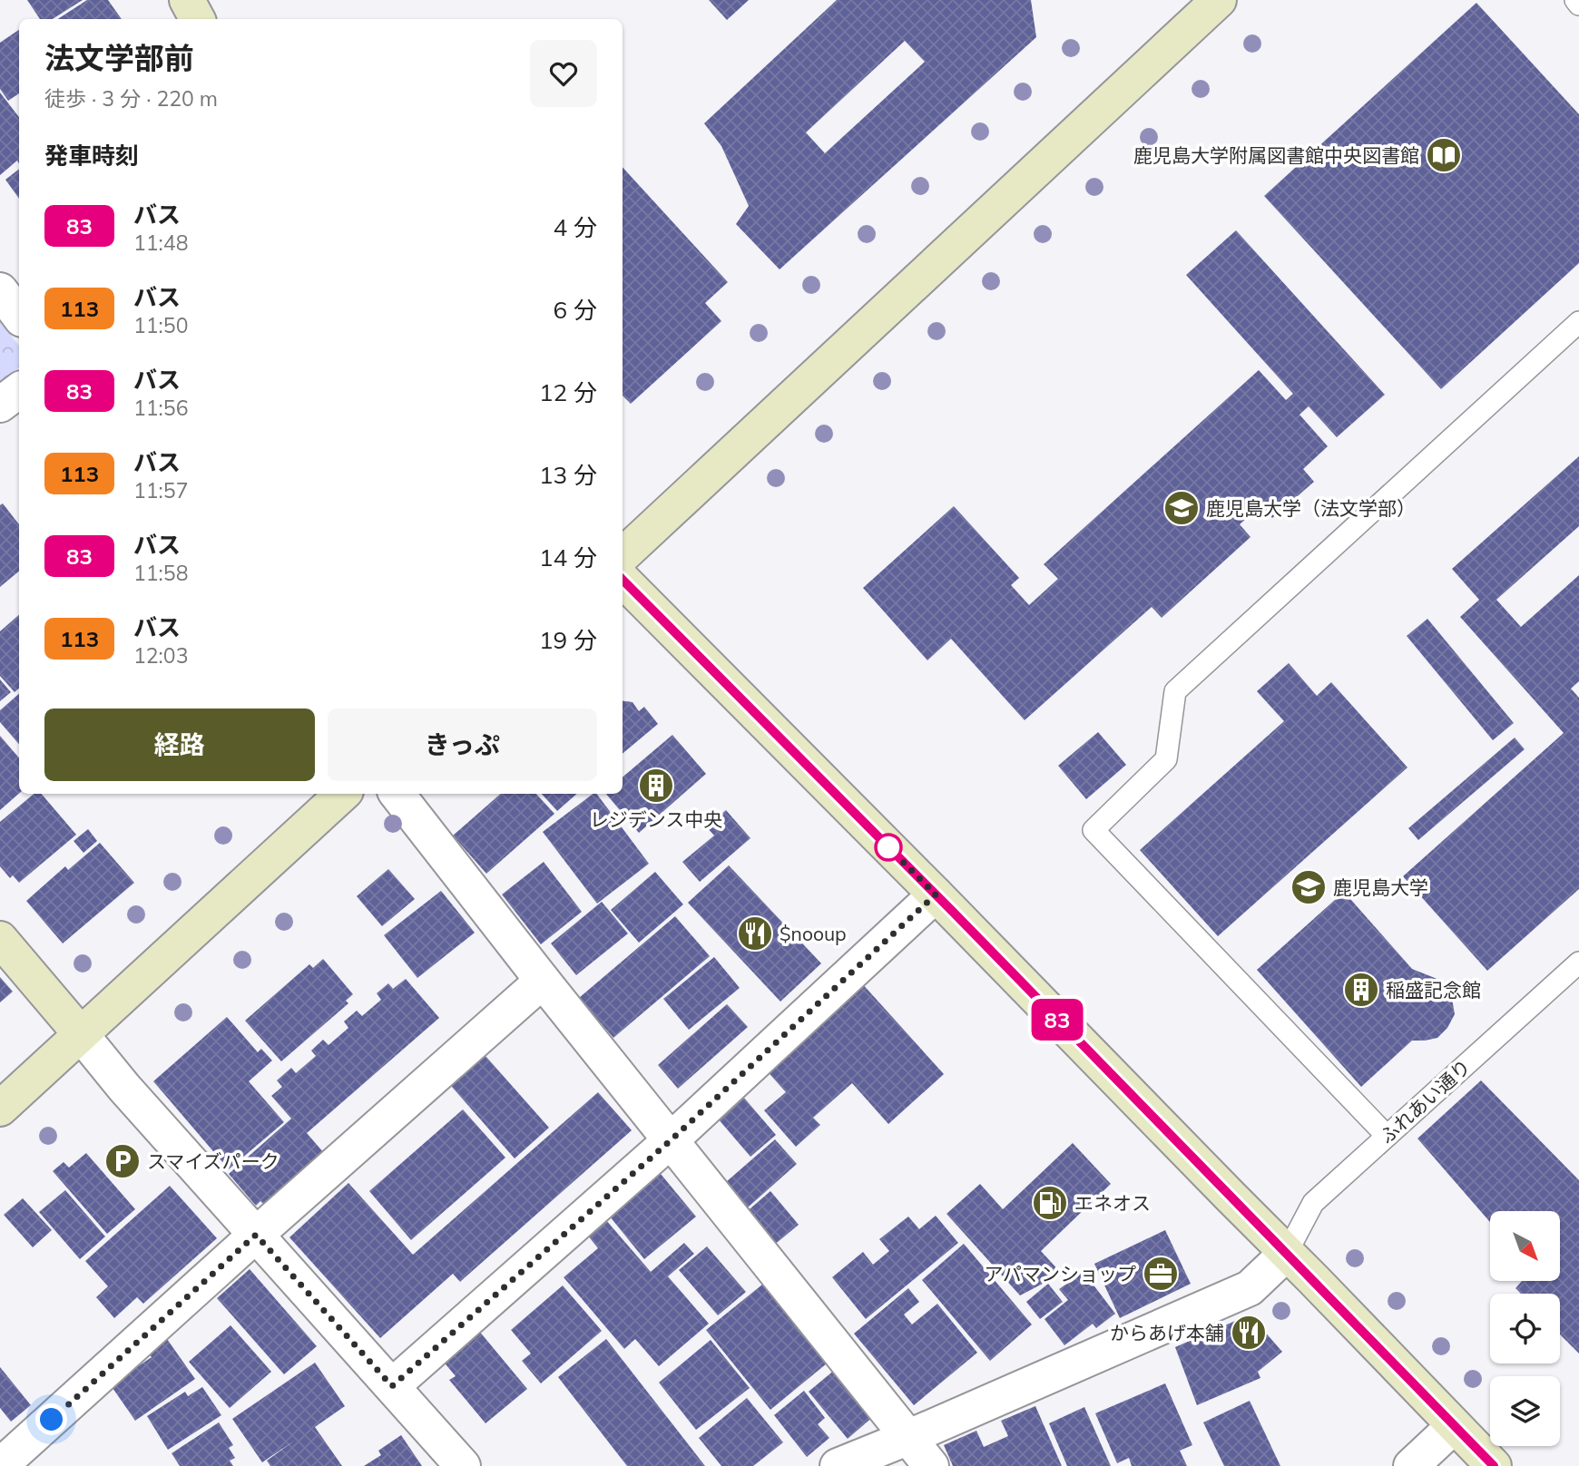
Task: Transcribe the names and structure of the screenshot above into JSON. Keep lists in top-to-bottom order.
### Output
{
  "streets": {
    "lane": ["ふれあい通り"]
  },
  "places": {
    "library": ["鹿児島大学附属図書館中央図書館"],
    "school or university": ["鹿児島大学（法文学部）", "鹿児島大学"],
    "building": ["レジデンス中央", "稲盛記念館"],
    "restaurant": ["$nooup", "からあげ本舗"],
    "parking": ["スマイズパーク"],
    "fuel station": ["エネオス"],
    "office": ["アパマンショップ"]
  },
  "lines": ["bus line 83"],
  "north": "bottom right",
  "page": {
    "on_map": "83",
    "heading": [
      ["法文学部前", "徒歩 · 3 分 · 220 m"],
      "発車時刻"
    ],
    "list": [
      {
        "mark": "83",
        "name": "バス",
        "note": "11:48",
        "value": "4 分"
      },
      {
        "mark": "113",
        "name": "バス",
        "note": "11:50",
        "value": "6 分"
      },
      {
        "mark": "83",
        "name": "バス",
        "note": "11:56",
        "value": "12 分"
      },
      {
        "mark": "113",
        "name": "バス",
        "note": "11:57",
        "value": "13 分"
      },
      {
        "mark": "83",
        "name": "バス",
        "note": "11:58",
        "value": "14 分"
      },
      {
        "mark": "113",
        "name": "バス",
        "note": "12:03",
        "value": "19 分"
      }
    ],
    "buttons": ["経路", "きっぷ"]
  }
}
